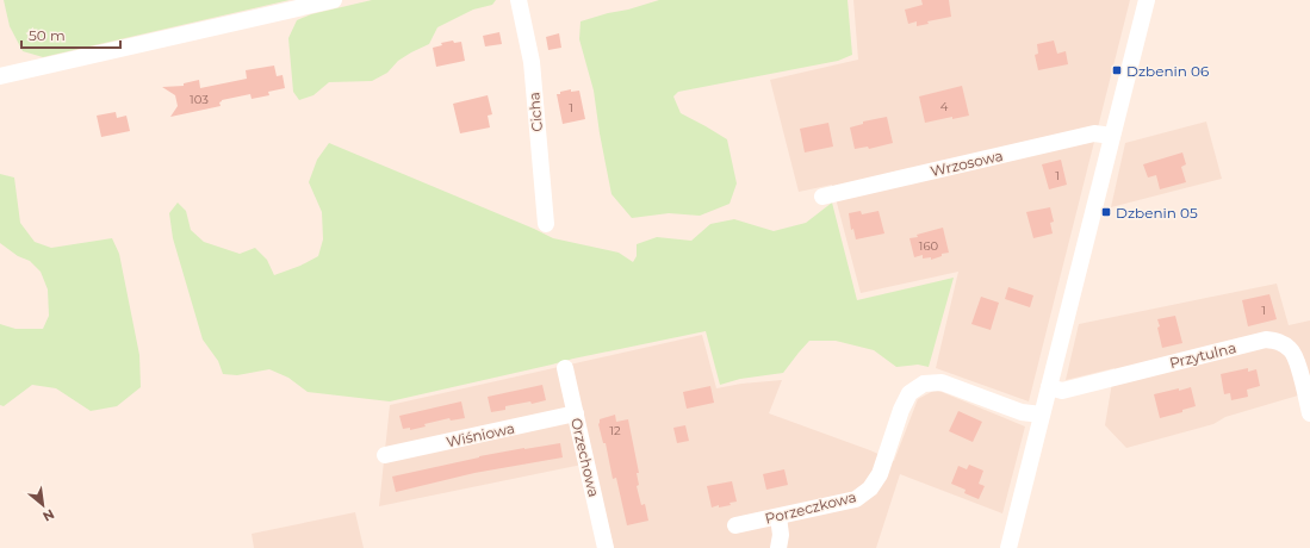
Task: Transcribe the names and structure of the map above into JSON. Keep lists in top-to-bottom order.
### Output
{
  "streets": {
    "street": [
      "Cicha",
      "Wrzosowa",
      "Przytulna",
      "Wiśniowa",
      "Orzechowa",
      "Porzeczkowa"
    ]
  },
  "crossings": [
    ["Wiśniowa", "Orzechowa"]
  ],
  "places": {
    "transit": ["Dzbenin 06", "Dzbenin 05"]
  },
  "house_numbers": [
    "103",
    "4",
    "1",
    "1",
    "160",
    "1",
    "12"
  ],
  "scale_bar": "50 m",
  "north": "bottom right"
}
